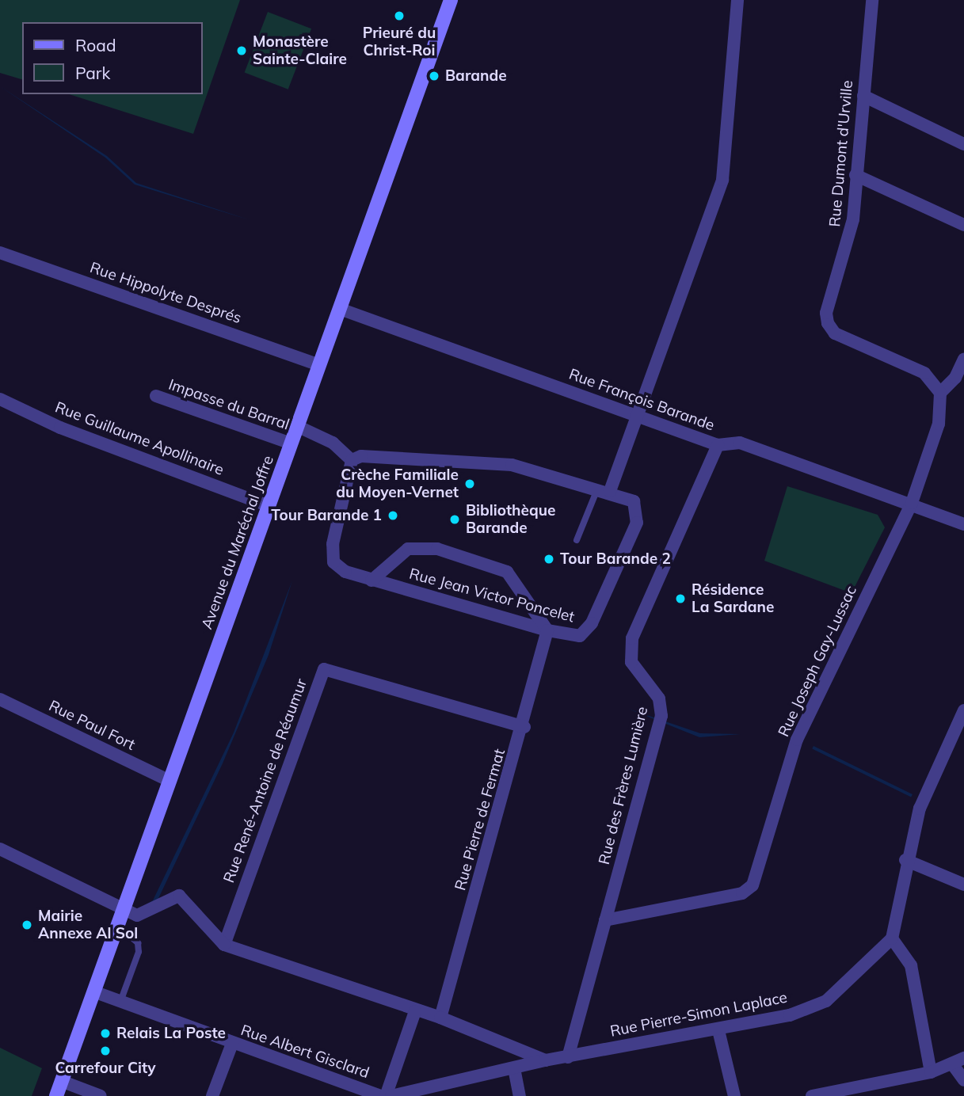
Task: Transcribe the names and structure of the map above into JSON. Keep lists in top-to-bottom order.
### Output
{
  "streets": {
    "main road": ["Avenue du Maréchal Joffre"],
    "street": [
      "Rue Dumont d'Urville",
      "Rue Hippolyte Després",
      "Rue François Barande",
      "Impasse du Barral",
      "Rue Guillaume Apollinaire",
      "Rue Jean Victor Poncelet",
      "Rue Joseph Gay-Lussac",
      "Rue Paul Fort",
      "Rue René-Antoine de Réaumur",
      "Rue des Frères Lumière",
      "Rue Pierre de Fermat",
      "Rue Pierre-Simon Laplace",
      "Rue Albert Gisclard"
    ]
  },
  "crossings": [
    ["Rue Hippolyte Després", "Avenue du Maréchal Joffre"],
    ["Rue François Barande", "Avenue du Maréchal Joffre"],
    ["Rue François Barande", "Rue Joseph Gay-Lussac"],
    ["Rue François Barande", "Rue des Frères Lumière"],
    ["Impasse du Barral", "Avenue du Maréchal Joffre"],
    ["Rue Guillaume Apollinaire", "Avenue du Maréchal Joffre"],
    ["Avenue du Maréchal Joffre", "Rue Paul Fort"],
    ["Avenue du Maréchal Joffre", "Rue Albert Gisclard"],
    ["Rue Jean Victor Poncelet", "Rue Pierre de Fermat"],
    ["Rue Joseph Gay-Lussac", "Rue des Frères Lumière"],
    ["Rue René-Antoine de Réaumur", "Rue Pierre de Fermat"],
    ["Rue des Frères Lumière", "Rue Pierre-Simon Laplace"]
  ],
  "places": [
    "Prieuré du Christ-Roi",
    "Monastère Sainte-Claire",
    "Barande",
    "Crèche Familiale du Moyen-Vernet",
    "Tour Barande 1",
    "Bibliothèque Barande",
    "Tour Barande 2",
    "Résidence La Sardane",
    "Mairie Annexe Al Sol",
    "Relais La Poste",
    "Carrefour City"
  ],
  "legend": ["Road", "Park"]
}
